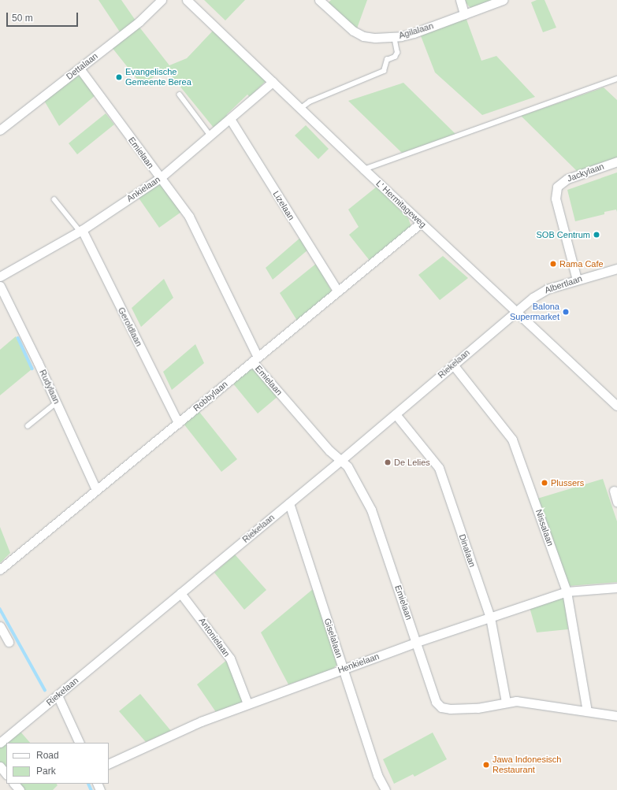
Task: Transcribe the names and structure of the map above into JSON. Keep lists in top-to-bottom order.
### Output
{
  "streets": {
    "street": [
      "Agilalaan",
      "Dettalaan",
      "Emielaan",
      "Jackylaan",
      "Ankielaan",
      "L' Hermitageweg",
      "Lizelaan",
      "Albertlaan",
      "Geroldlaan",
      "Riekelaan",
      "Rudylaan",
      "Robbylaan",
      "Nissalaan",
      "Dinalaan",
      "Antonielaan",
      "Giselalaan",
      "Henkielaan"
    ]
  },
  "crossings": [
    ["Dettalaan", "Emielaan"],
    ["Emielaan", "Ankielaan"],
    ["Emielaan", "Riekelaan"],
    ["Emielaan", "Robbylaan"],
    ["Emielaan", "Nissalaan"],
    ["Emielaan", "Dinalaan"],
    ["Emielaan", "Henkielaan"],
    ["Jackylaan", "Albertlaan"],
    ["Ankielaan", "L' Hermitageweg"],
    ["Ankielaan", "Lizelaan"],
    ["Ankielaan", "Geroldlaan"],
    ["L' Hermitageweg", "Albertlaan"],
    ["L' Hermitageweg", "Riekelaan"],
    ["L' Hermitageweg", "Robbylaan"],
    ["Lizelaan", "Robbylaan"],
    ["Albertlaan", "Riekelaan"],
    ["Geroldlaan", "Robbylaan"],
    ["Riekelaan", "Nissalaan"],
    ["Riekelaan", "Dinalaan"],
    ["Riekelaan", "Antonielaan"],
    ["Riekelaan", "Giselalaan"],
    ["Rudylaan", "Robbylaan"],
    ["Nissalaan", "Henkielaan"],
    ["Dinalaan", "Henkielaan"],
    ["Antonielaan", "Henkielaan"],
    ["Giselalaan", "Henkielaan"]
  ],
  "places": [
    "Evangelische Gemeente Berea",
    "SOB Centrum",
    "Rama Cafe",
    "Balona Supermarket",
    "De Lelies",
    "Plussers",
    "Jawa Indonesisch Restaurant"
  ],
  "legend": ["Road", "Park"],
  "scale_bar": "50 m"
}
